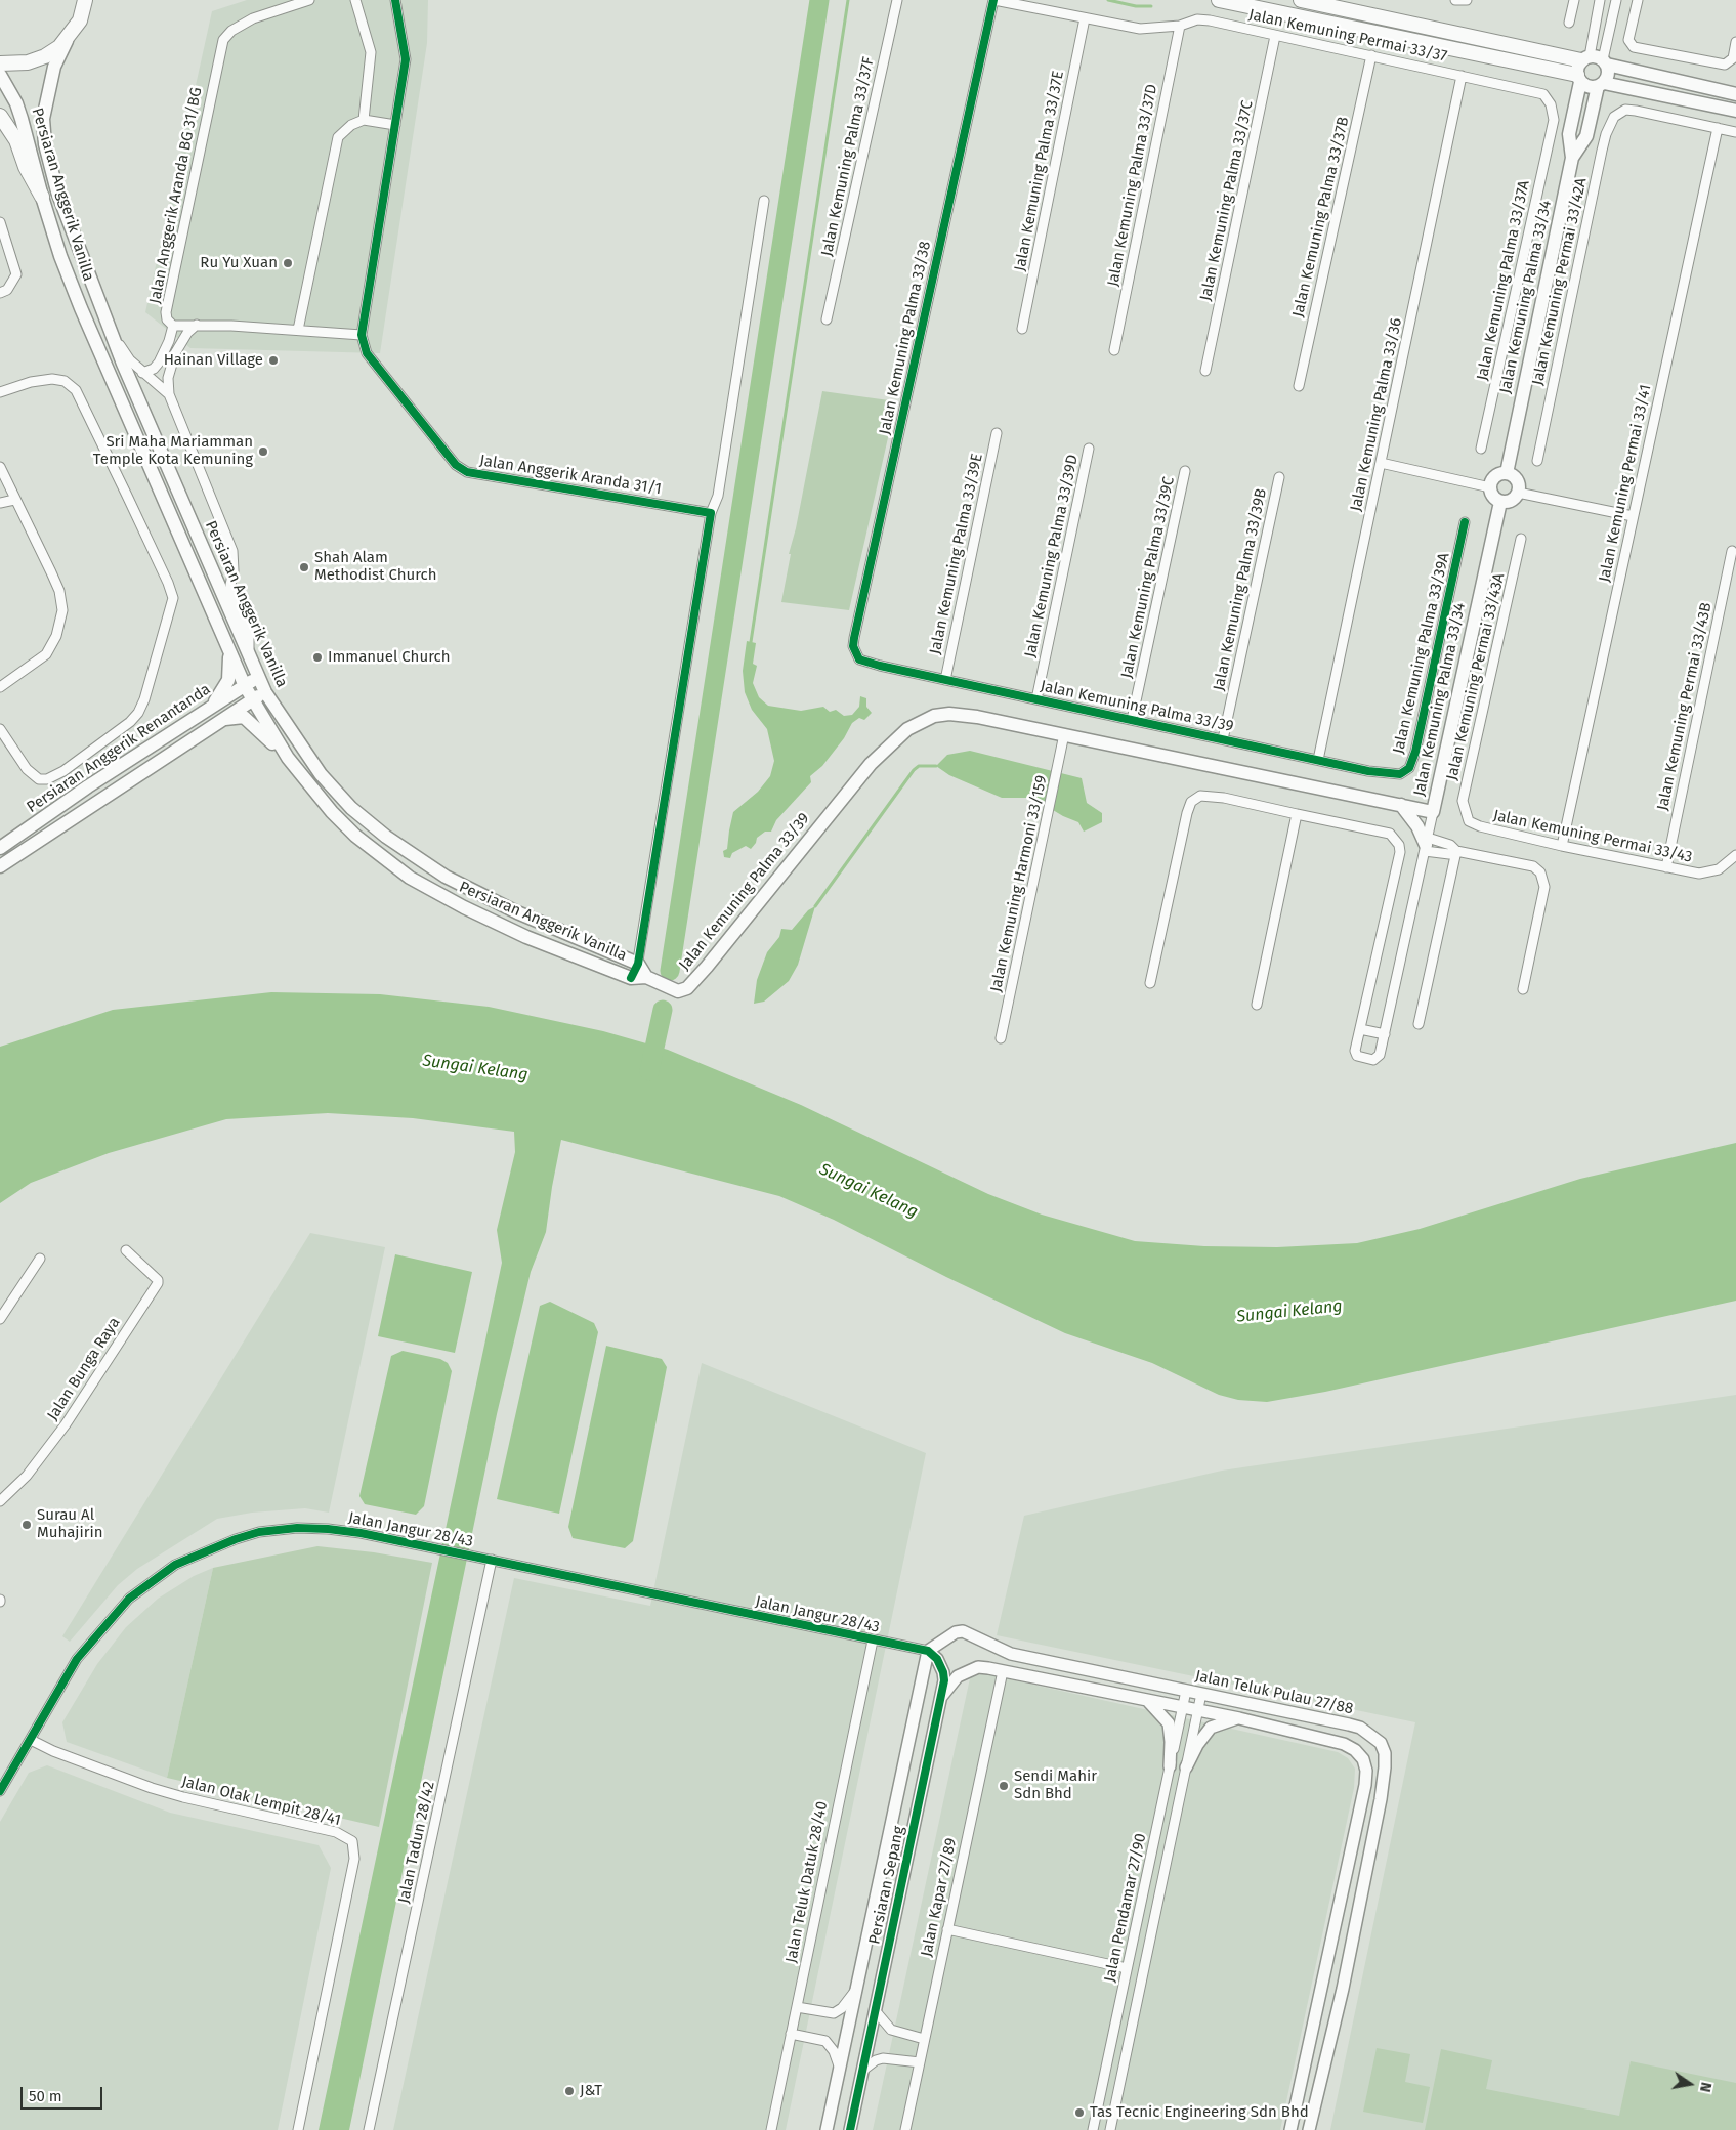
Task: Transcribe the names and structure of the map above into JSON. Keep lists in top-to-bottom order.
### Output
{
  "streets": {
    "main road": [
      "Persiaran Anggerik Vanilla",
      "Jalan Kemuning Palma 33/34",
      "Jalan Kemuning Palma 33/39",
      "Persiaran Anggerik Renantanda"
    ],
    "street": [
      "Jalan Kemuning Permai 33/37",
      "Jalan Kemuning Palma 33/37F",
      "Jalan Kemuning Palma 33/37E",
      "Jalan Kemuning Palma 33/37D",
      "Jalan Anggerik Aranda BG 31/BG",
      "Jalan Kemuning Palma 33/37C",
      "Jalan Kemuning Palma 33/37B",
      "Jalan Kemuning Palma 33/37A",
      "Jalan Kemuning Permai 33/42A",
      "Jalan Kemuning Palma 33/38",
      "Jalan Kemuning Palma 33/36",
      "Jalan Anggerik Aranda 31/1",
      "Jalan Kemuning Permai 33/41",
      "Jalan Kemuning Palma 33/39E",
      "Jalan Kemuning Palma 33/39D",
      "Jalan Kemuning Palma 33/39C",
      "Jalan Kemuning Palma 33/39B",
      "Jalan Kemuning Palma 33/39A",
      "Jalan Kemuning Permai 33/43A",
      "Jalan Kemuning Permai 33/43B",
      "Jalan Kemuning Permai 33/43",
      "Jalan Kemuning Harmoni 33/159",
      "Jalan Bunga Raya",
      "Jalan Jangur 28/43",
      "Jalan Teluk Pulau 27/88",
      "Jalan Olak Lempit 28/41",
      "Jalan Tadun 28/42",
      "Jalan Teluk Datuk 28/40",
      "Persiaran Sepang",
      "Jalan Kapar 27/89",
      "Jalan Pendamar 27/90"
    ]
  },
  "crossings": [
    ["Jalan Kemuning Permai 33/37", "Jalan Kemuning Palma 33/37E"],
    ["Jalan Kemuning Permai 33/37", "Jalan Kemuning Palma 33/37D"],
    ["Jalan Kemuning Permai 33/37", "Jalan Kemuning Palma 33/37C"],
    ["Jalan Kemuning Permai 33/37", "Jalan Kemuning Palma 33/37B"],
    ["Jalan Kemuning Permai 33/37", "Jalan Kemuning Palma 33/37A"],
    ["Jalan Kemuning Permai 33/37", "Jalan Kemuning Palma 33/38"],
    ["Jalan Kemuning Permai 33/37", "Jalan Kemuning Palma 33/36"],
    ["Persiaran Anggerik Vanilla", "Jalan Kemuning Palma 33/39"],
    ["Persiaran Anggerik Vanilla", "Persiaran Anggerik Renantanda"],
    ["Jalan Anggerik Aranda BG 31/BG", "Jalan Anggerik Aranda 31/1"],
    ["Jalan Kemuning Permai 33/42A", "Jalan Kemuning Permai 33/41"],
    ["Jalan Kemuning Palma 33/34", "Jalan Kemuning Palma 33/39"],
    ["Jalan Kemuning Palma 33/38", "Jalan Kemuning Palma 33/39"],
    ["Jalan Kemuning Palma 33/36", "Jalan Kemuning Palma 33/39"],
    ["Jalan Kemuning Permai 33/41", "Jalan Kemuning Permai 33/43"],
    ["Jalan Kemuning Palma 33/39E", "Jalan Kemuning Palma 33/39"],
    ["Jalan Kemuning Palma 33/39D", "Jalan Kemuning Palma 33/39"],
    ["Jalan Kemuning Palma 33/39C", "Jalan Kemuning Palma 33/39"],
    ["Jalan Kemuning Palma 33/39B", "Jalan Kemuning Palma 33/39"],
    ["Jalan Kemuning Palma 33/39A", "Jalan Kemuning Palma 33/39"],
    ["Jalan Kemuning Permai 33/43A", "Jalan Kemuning Permai 33/43"],
    ["Jalan Kemuning Palma 33/39", "Jalan Kemuning Harmoni 33/159"],
    ["Jalan Kemuning Permai 33/43B", "Jalan Kemuning Permai 33/43"],
    ["Jalan Jangur 28/43", "Jalan Teluk Pulau 27/88"],
    ["Jalan Jangur 28/43", "Jalan Olak Lempit 28/41"],
    ["Jalan Jangur 28/43", "Jalan Tadun 28/42"],
    ["Jalan Jangur 28/43", "Jalan Teluk Datuk 28/40"],
    ["Jalan Jangur 28/43", "Persiaran Sepang"],
    ["Jalan Teluk Pulau 27/88", "Persiaran Sepang"],
    ["Jalan Teluk Pulau 27/88", "Jalan Kapar 27/89"],
    ["Jalan Teluk Pulau 27/88", "Jalan Pendamar 27/90"]
  ],
  "water": ["Sungai Kelang"],
  "places": [
    "Ru Yu Xuan",
    "Hainan Village",
    "Sri Maha Mariamman Temple Kota Kemuning",
    "Shah Alam Methodist Church",
    "Immanuel Church",
    "Surau Al Muhajirin",
    "Sendi Mahir Sdn Bhd",
    "J&T",
    "Tas Tecnic Engineering Sdn Bhd"
  ],
  "scale_bar": "50 m",
  "north": "right"
}
